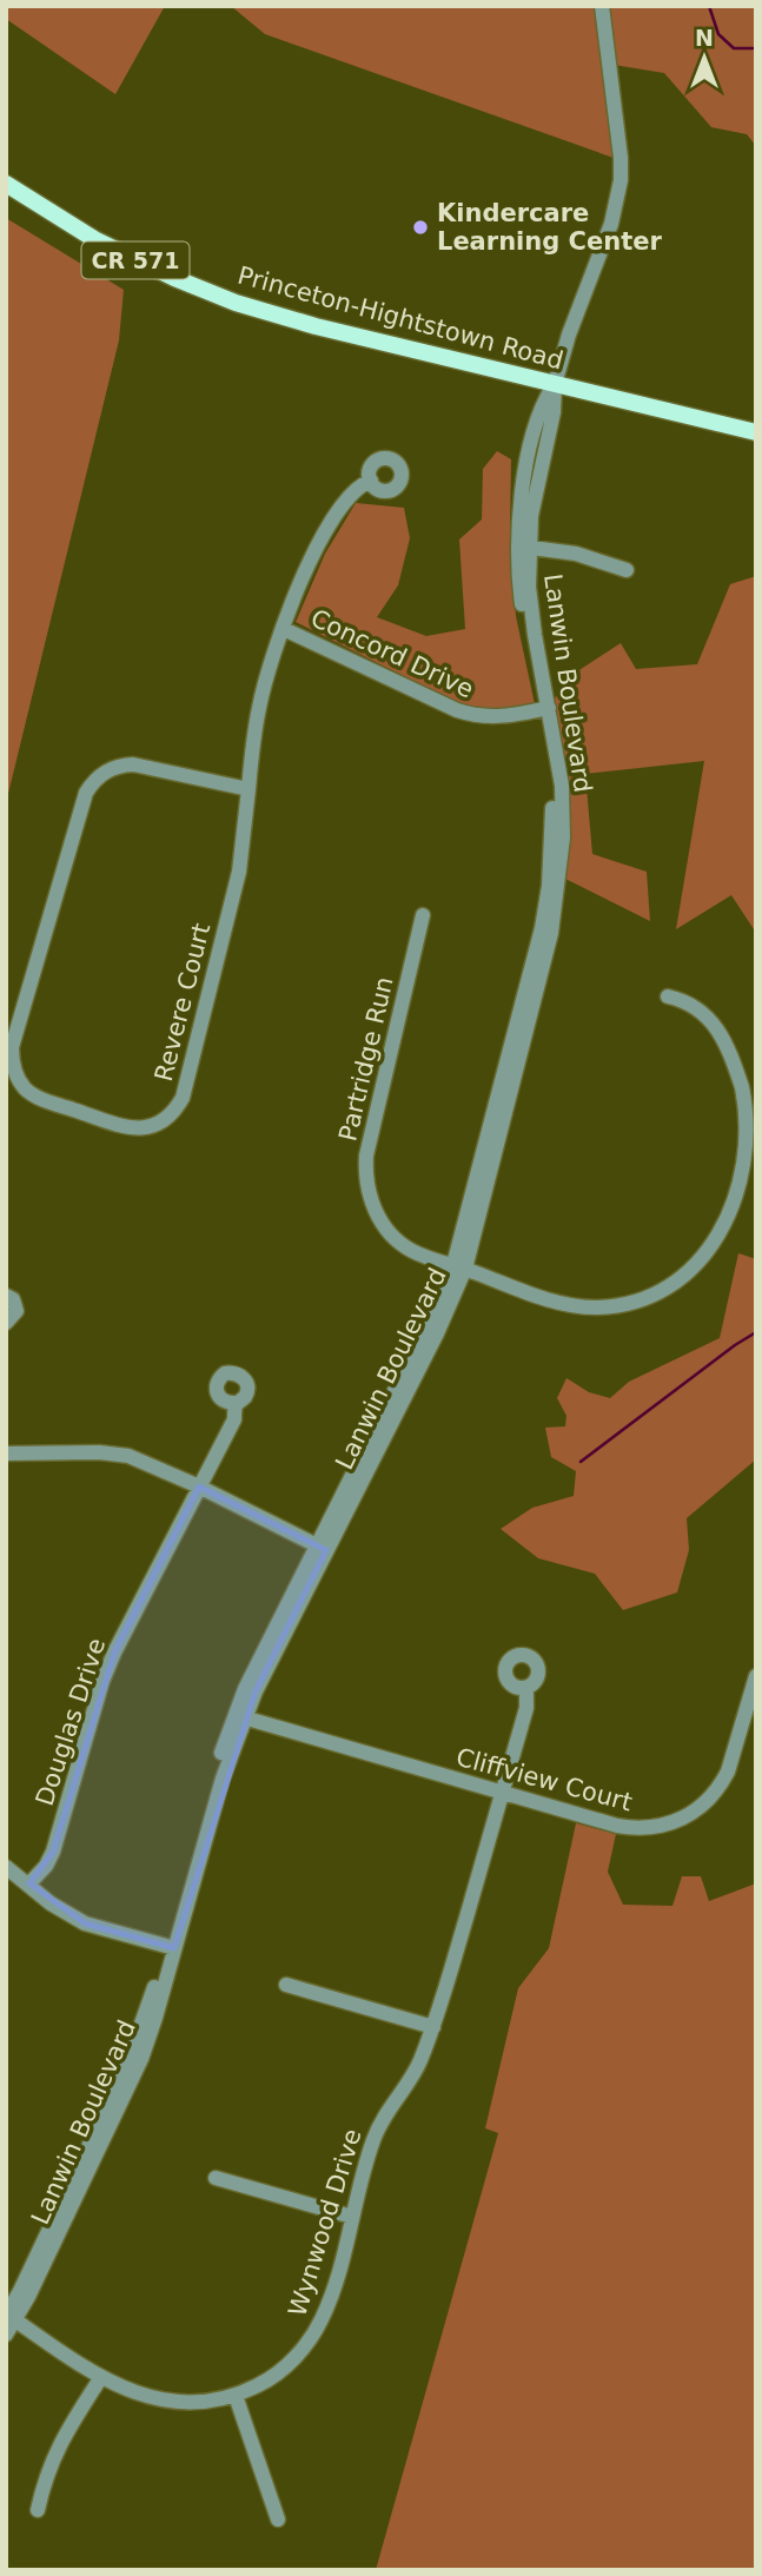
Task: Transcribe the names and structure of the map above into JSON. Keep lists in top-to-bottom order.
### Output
{
  "streets": {
    "main road": ["CR 571", "Princeton-Hightstown Road"],
    "street": [
      "Concord Drive",
      "Lanwin Boulevard",
      "Revere Court",
      "Partridge Run",
      "Douglas Drive",
      "Cliffview Court",
      "Wynwood Drive"
    ]
  },
  "crossings": [
    ["Princeton-Hightstown Road", "Lanwin Boulevard"],
    ["Concord Drive", "Lanwin Boulevard"],
    ["Concord Drive", "Revere Court"],
    ["Lanwin Boulevard", "Partridge Run"],
    ["Lanwin Boulevard", "Cliffview Court"],
    ["Lanwin Boulevard", "Wynwood Drive"],
    ["Cliffview Court", "Wynwood Drive"]
  ],
  "places": ["Kindercare Learning Center"],
  "north": "top"
}
